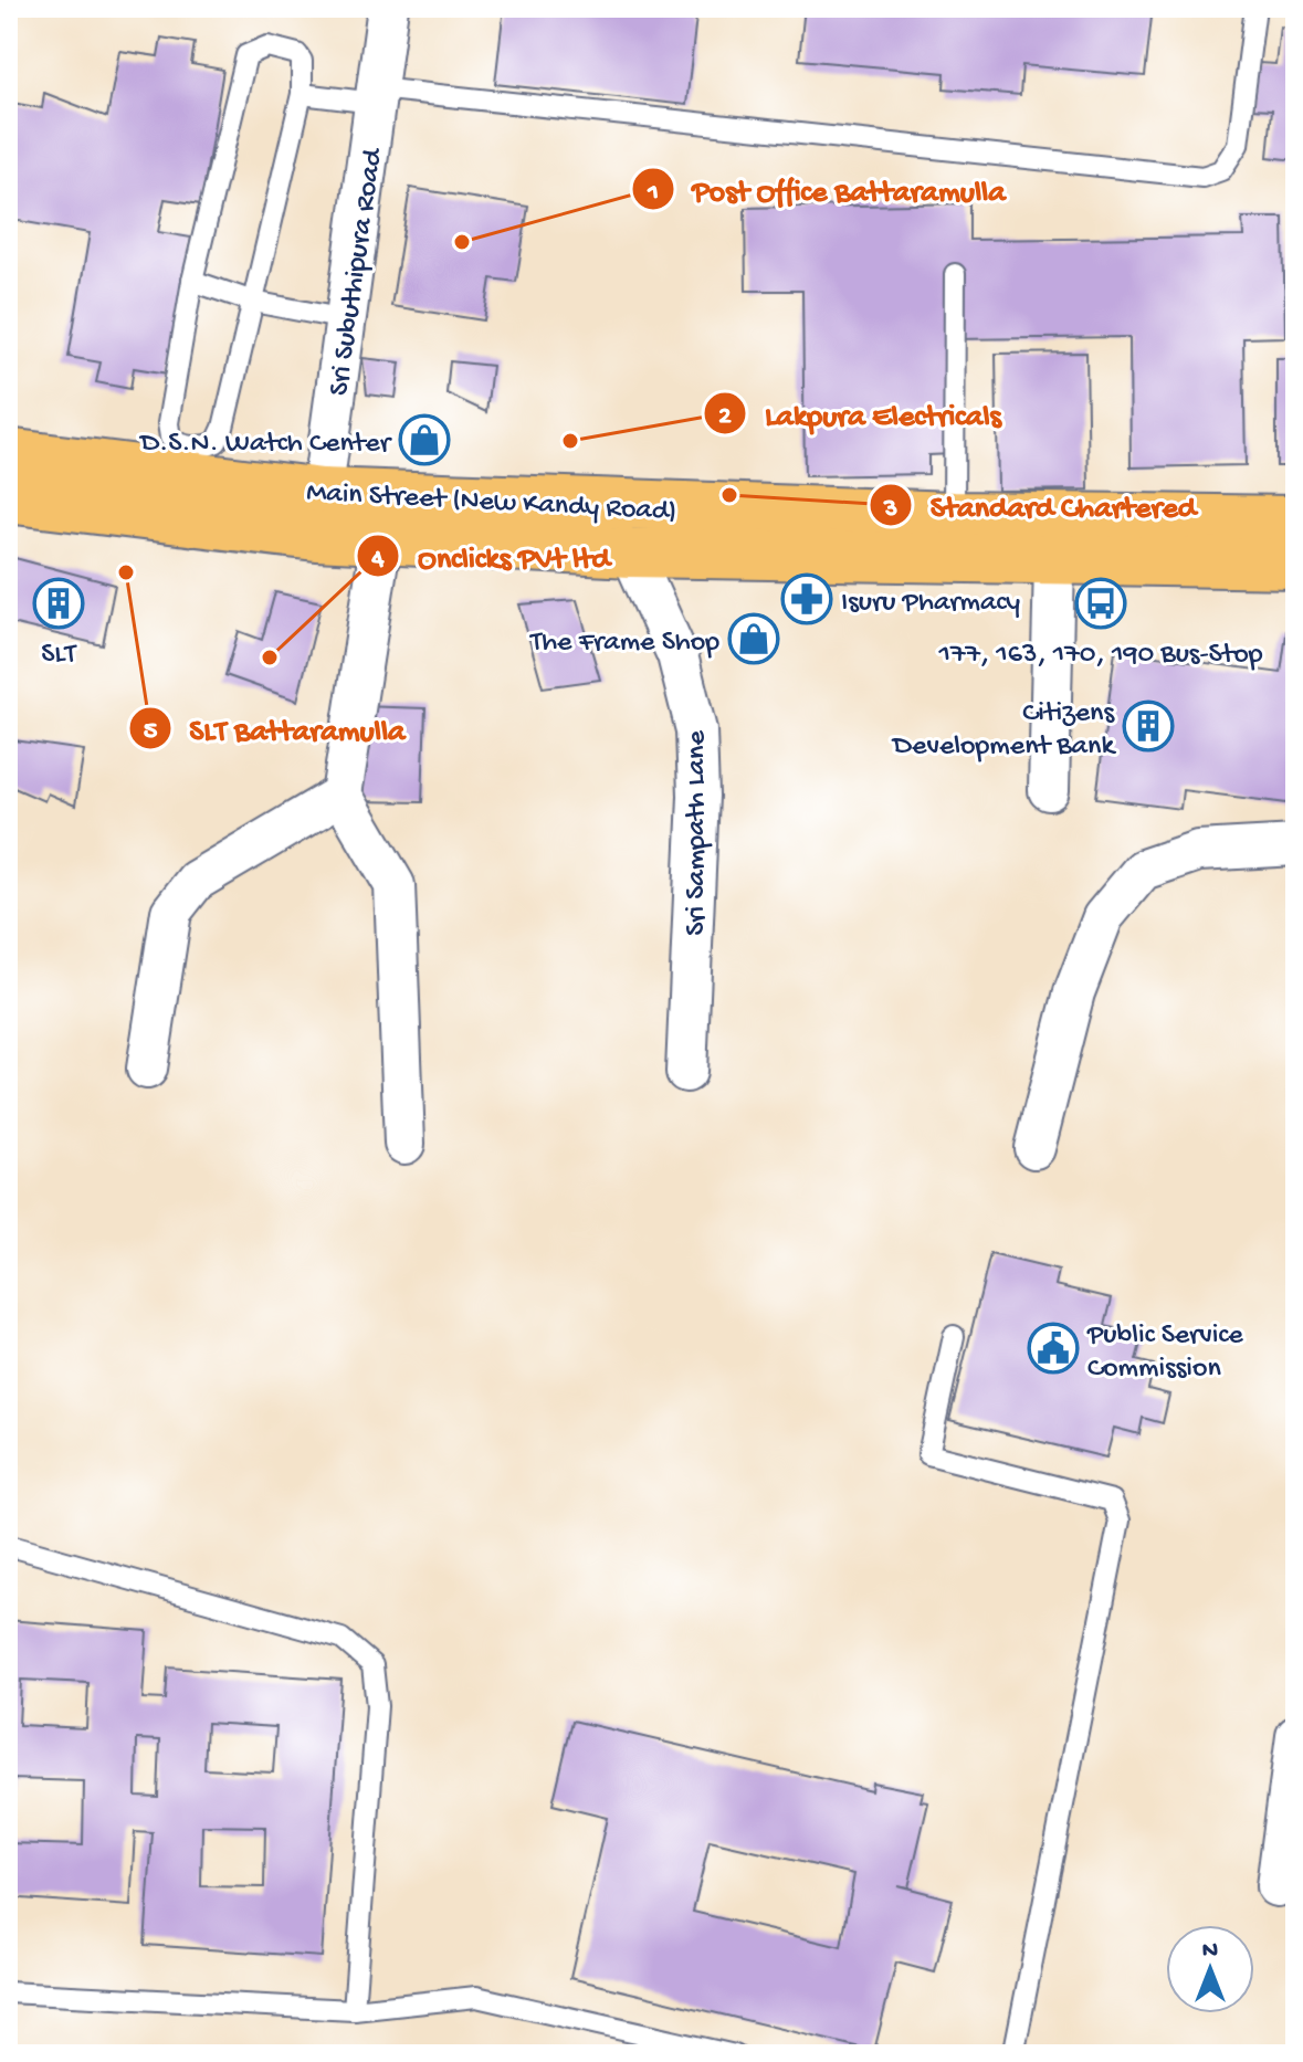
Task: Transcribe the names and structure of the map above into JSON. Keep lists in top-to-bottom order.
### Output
{
  "streets": {
    "main road": ["Main Street (New Kandy Road)"],
    "street": ["Sri Subuthipura Road", "Sri Sampath Lane"]
  },
  "crossings": [
    ["Sri Subuthipura Road", "Main Street (New Kandy Road)"],
    ["Main Street (New Kandy Road)", "Sri Sampath Lane"]
  ],
  "places": {
    "other": [
      "Post Office Battaramulla",
      "Lakpura Electricals",
      "Standard Chartered",
      "SLT Battaramulla",
      "Onclicks PVt ltd"
    ],
    "shop": ["D.S.N. Watch Center", "The Frame Shop"],
    "pharmacy": ["Isuru Pharmacy"],
    "building": ["SLT", "Citizens Development Bank"],
    "bus stop": ["177, 163, 170, 190 Bus-Stop"],
    "public building": ["Public Service Commission"]
  },
  "north": "top"
}
